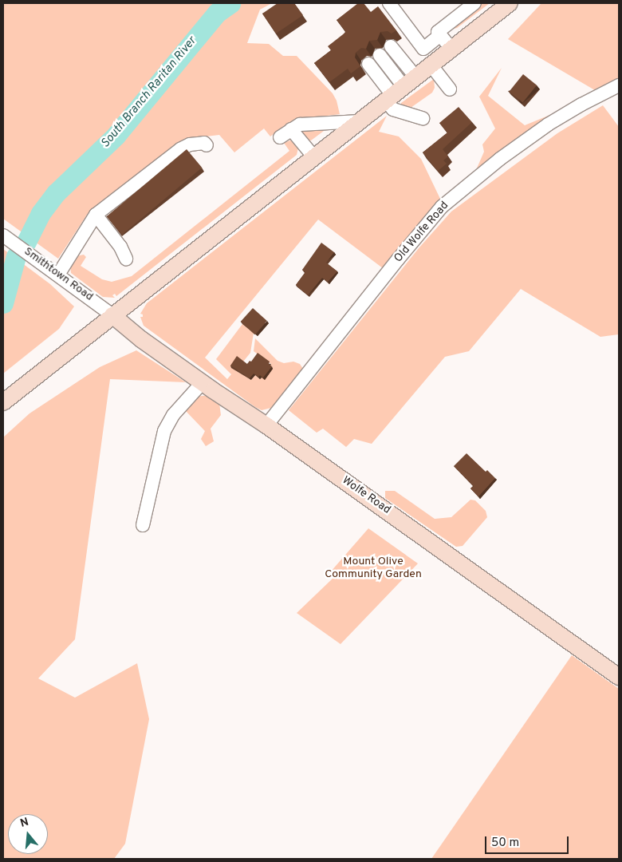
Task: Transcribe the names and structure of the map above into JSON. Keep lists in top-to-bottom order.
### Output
{
  "streets": {
    "main road": ["Wolfe Road"],
    "street": ["Old Wolfe Road", "Smithtown Road"]
  },
  "crossings": [
    ["Old Wolfe Road", "Wolfe Road"],
    ["Smithtown Road", "Wolfe Road"]
  ],
  "water": ["South Branch Raritan River"],
  "parks": ["Mount Olive Community Garden"],
  "scale_bar": "50 m",
  "north": "top"
}
